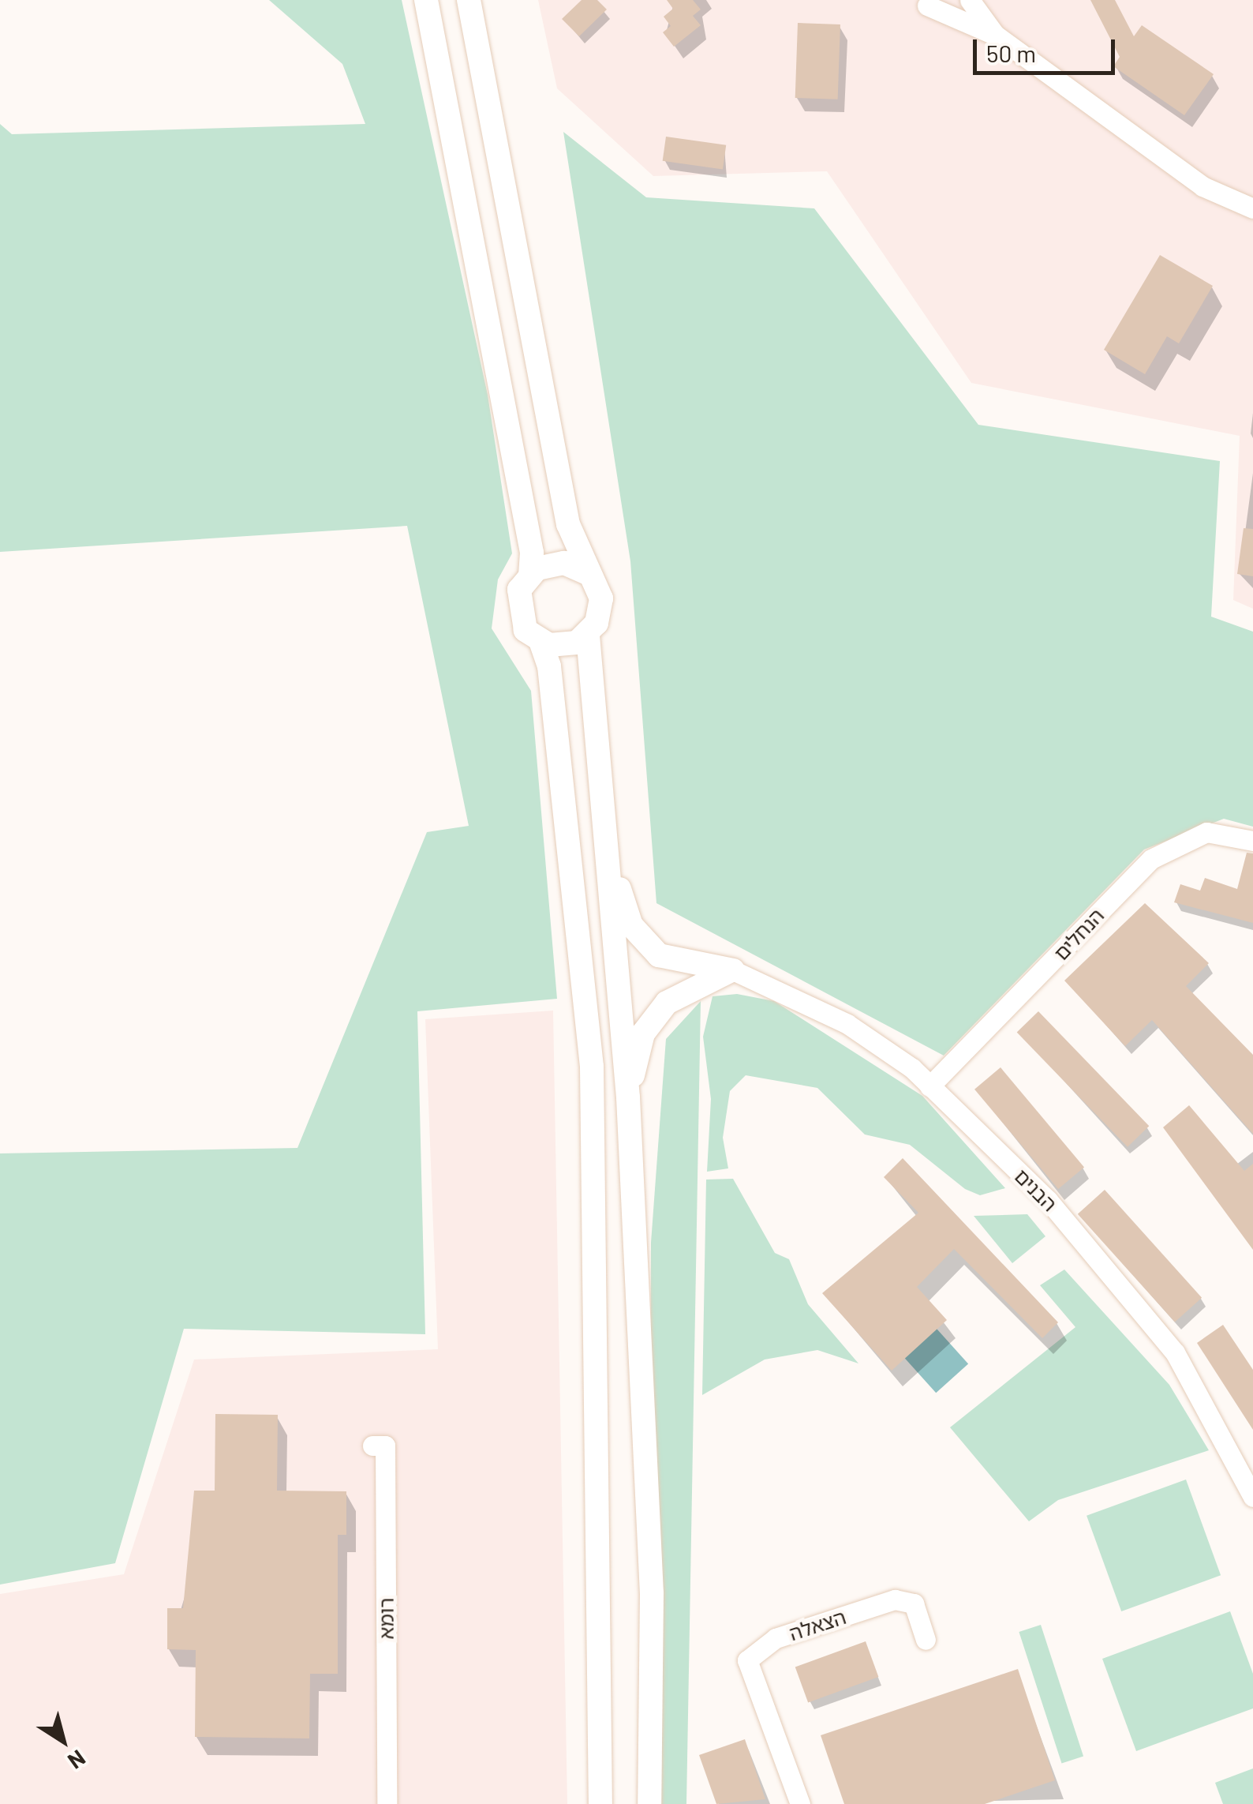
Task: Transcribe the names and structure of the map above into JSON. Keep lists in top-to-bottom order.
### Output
{
  "streets": {
    "street": [
      "הנחלים",
      "הבנים",
      "רומא",
      "הצאלה"
    ]
  },
  "crossings": [
    ["הנחלים", "הבנים"]
  ],
  "scale_bar": "50 m",
  "north": "bottom right"
}
